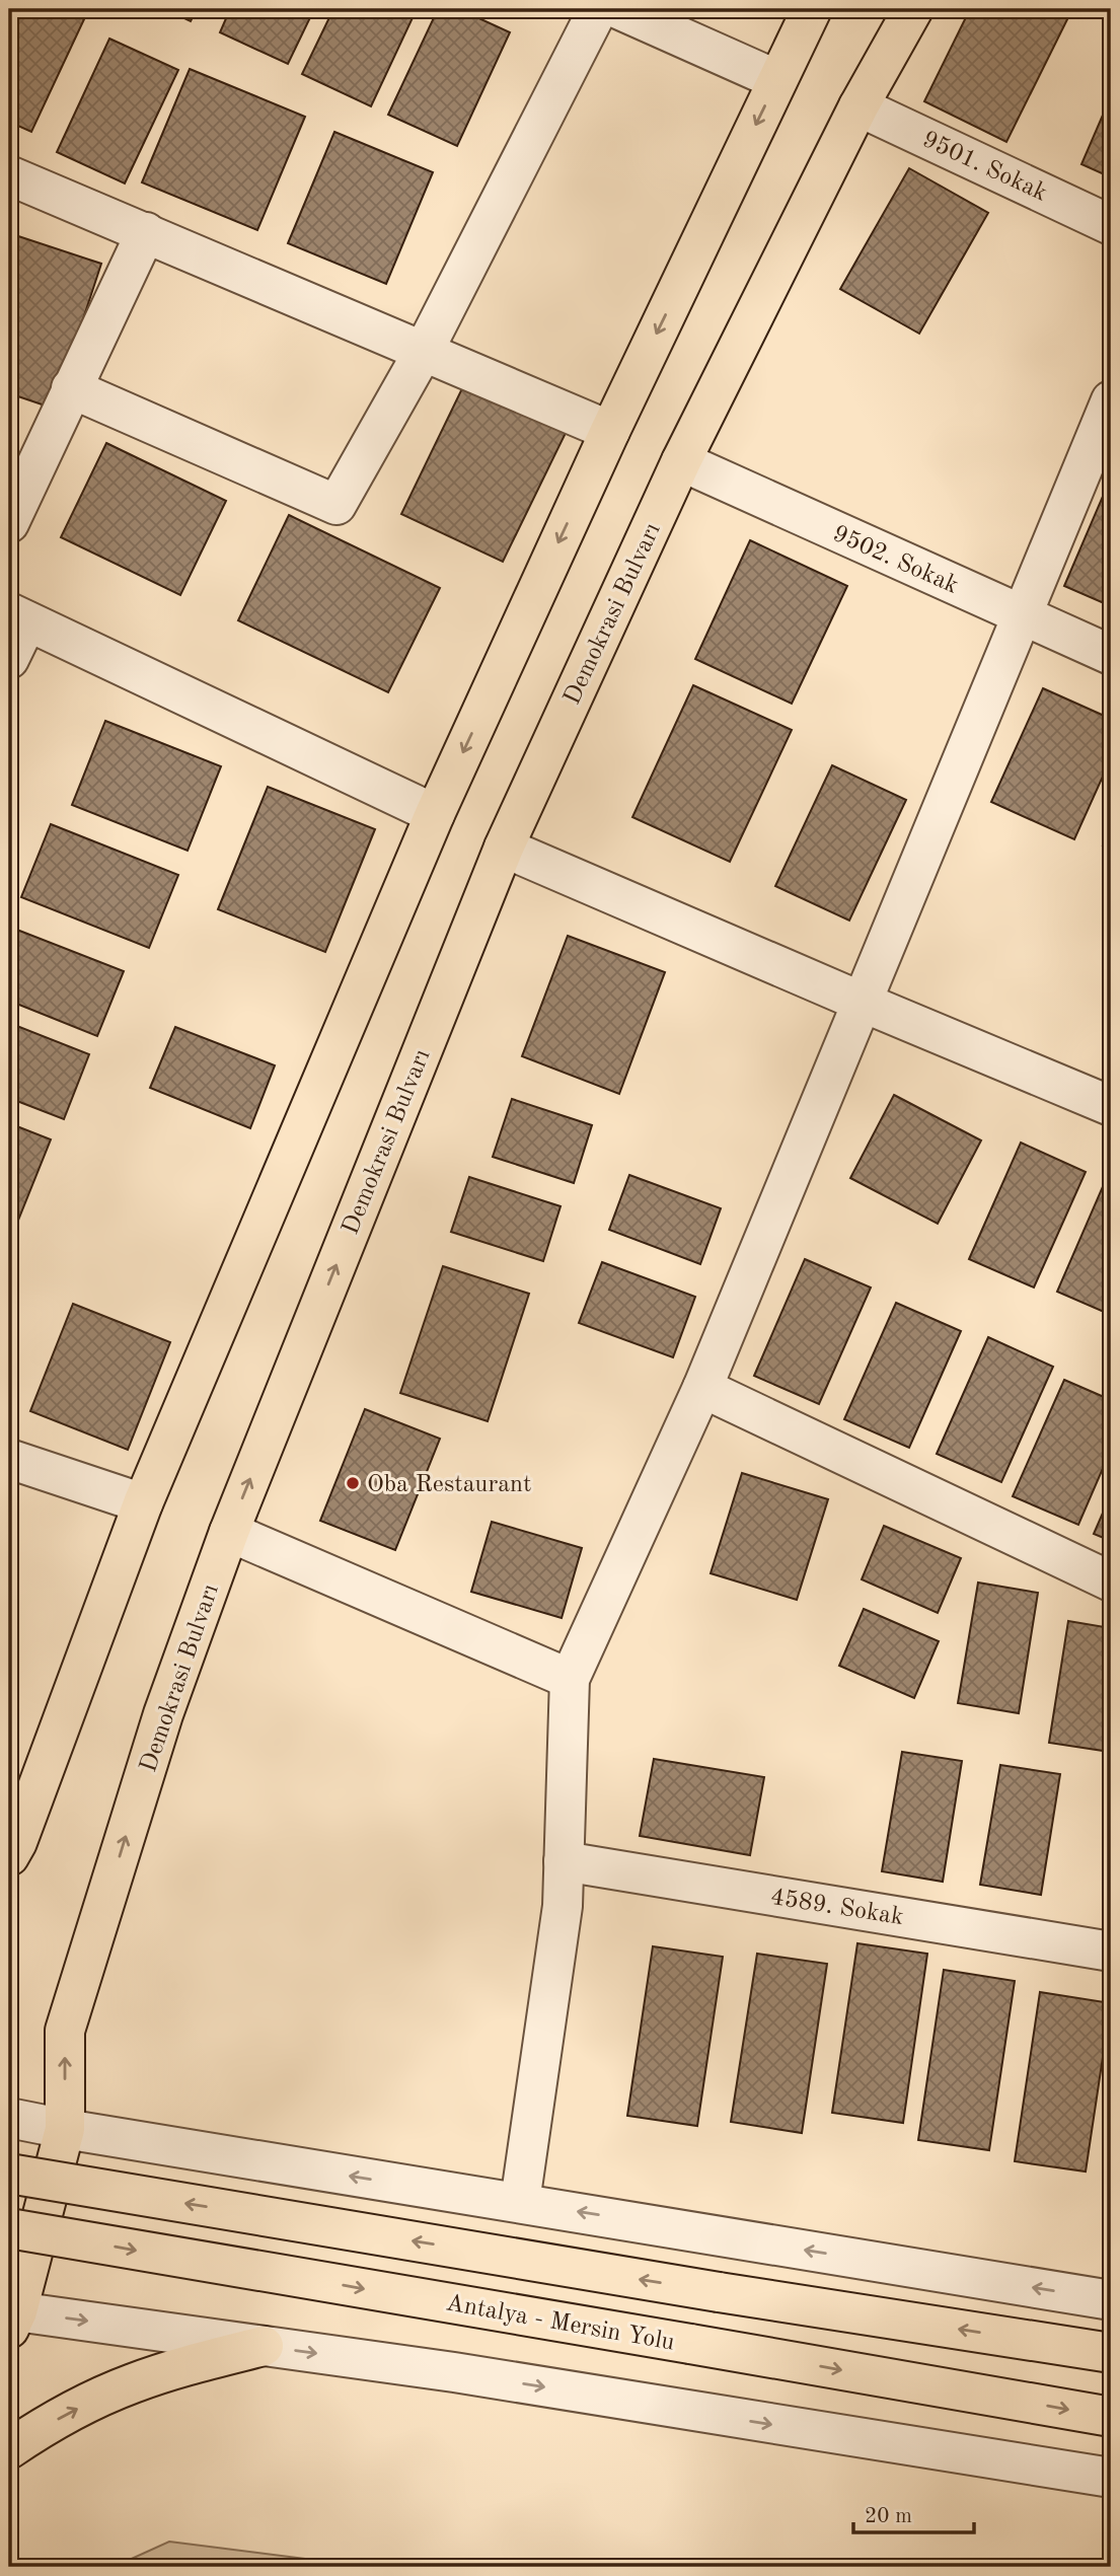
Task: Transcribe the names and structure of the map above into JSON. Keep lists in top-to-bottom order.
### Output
{
  "streets": {
    "main road": ["Demokrasi Bulvarı", "Antalya - Mersin Yolu"],
    "street": ["9501. Sokak", "9502. Sokak", "4589. Sokak"]
  },
  "crossings": [
    ["9501. Sokak", "Demokrasi Bulvarı"],
    ["9502. Sokak", "Demokrasi Bulvarı"]
  ],
  "places": ["Oba Restaurant"],
  "scale_bar": "20 m"
}
